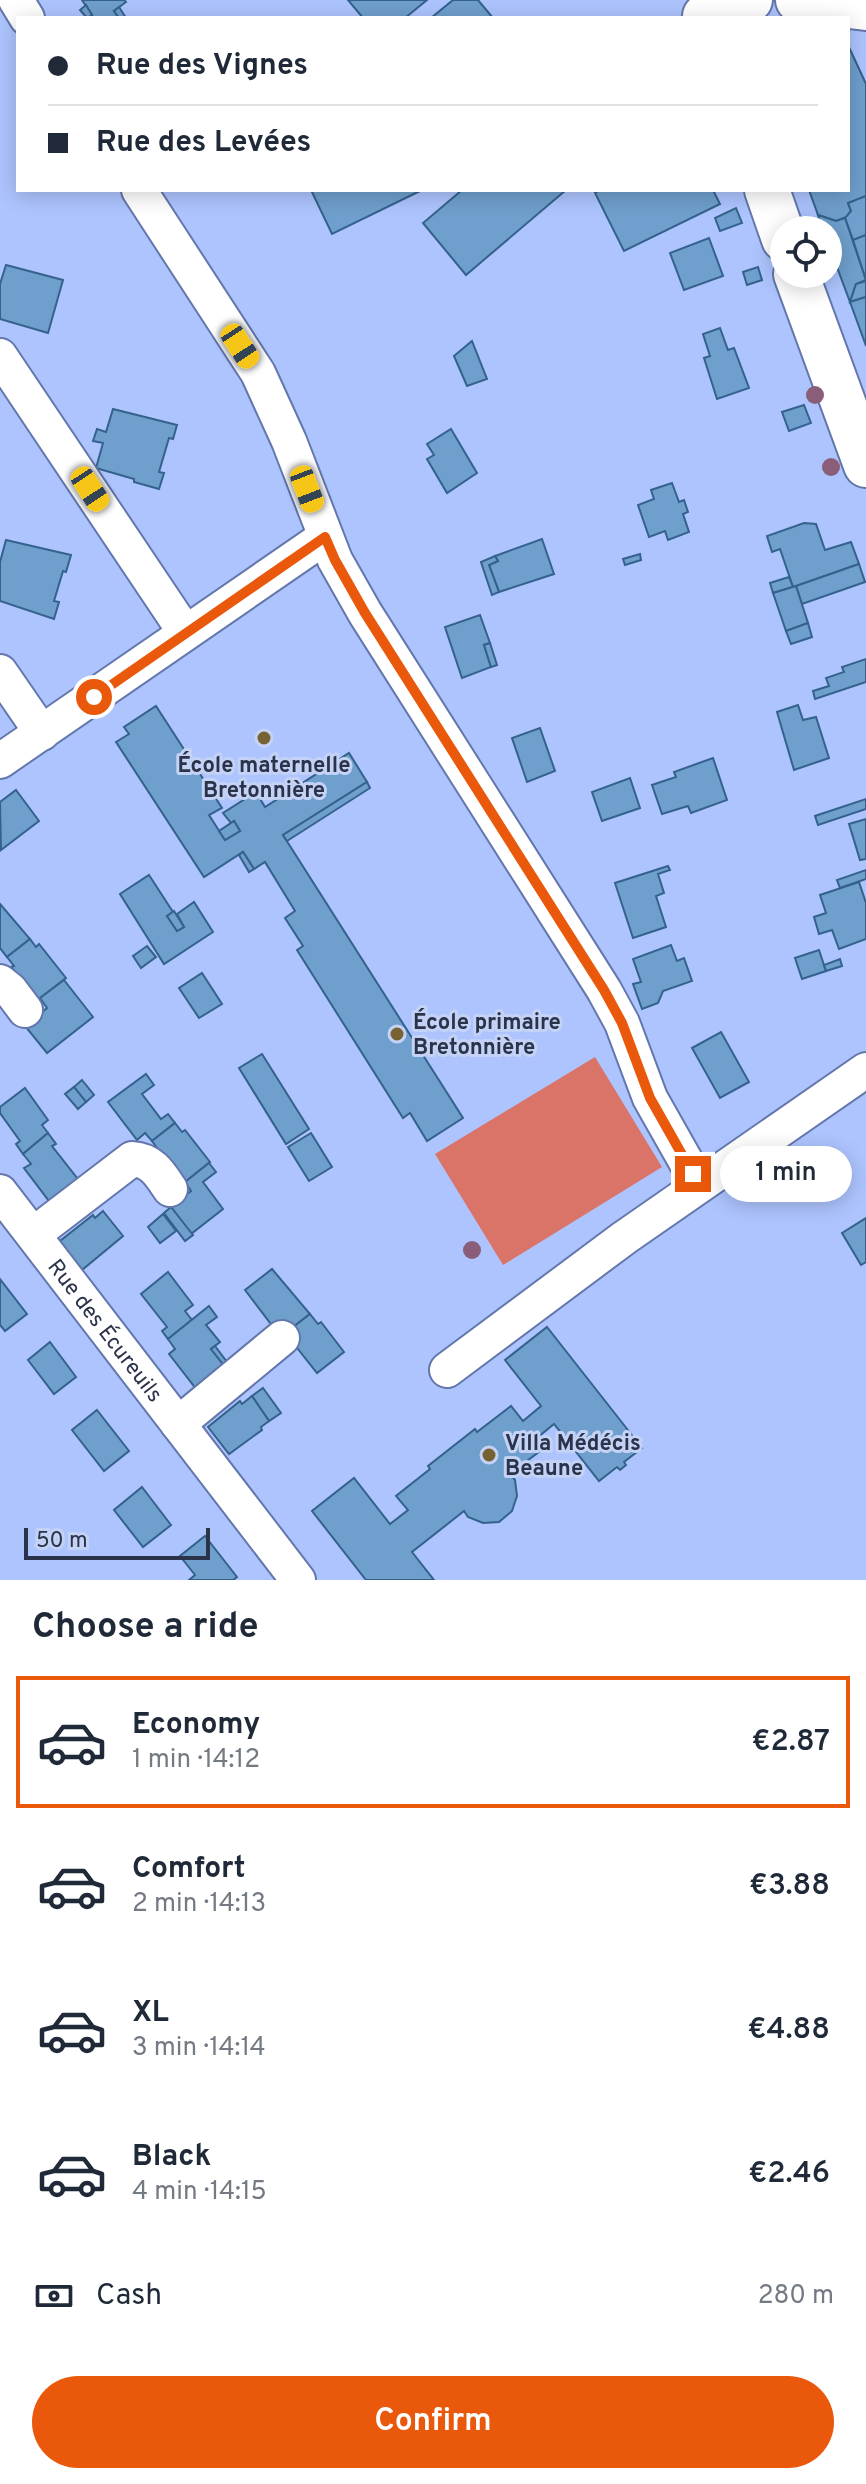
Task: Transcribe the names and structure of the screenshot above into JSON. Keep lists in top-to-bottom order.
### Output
{
  "streets": {
    "street": ["Rue des Écureuils"]
  },
  "places": ["École maternelle Bretonnière", "École primaire Bretonnière", "Villa Médécis Beaune"],
  "scale_bar": "50 m",
  "page": {
    "banner": ["Rue des Vignes", "Rue des Levées"],
    "bubble": "1 min",
    "scale": "50 m",
    "heading": "Choose a ride",
    "list": [
      {
        "name": "Economy",
        "note": "1 min · 14:12",
        "value": "€2.87"
      },
      {
        "name": "Comfort",
        "note": "2 min · 14:13",
        "value": "€3.88"
      },
      {
        "name": "XL",
        "note": "3 min · 14:14",
        "value": "€4.88"
      },
      {
        "name": "Black",
        "note": "4 min · 14:15",
        "value": "€2.46"
      }
    ],
    "pay": ["Cash", "280 m"],
    "buttons": "Confirm"
  }
}
